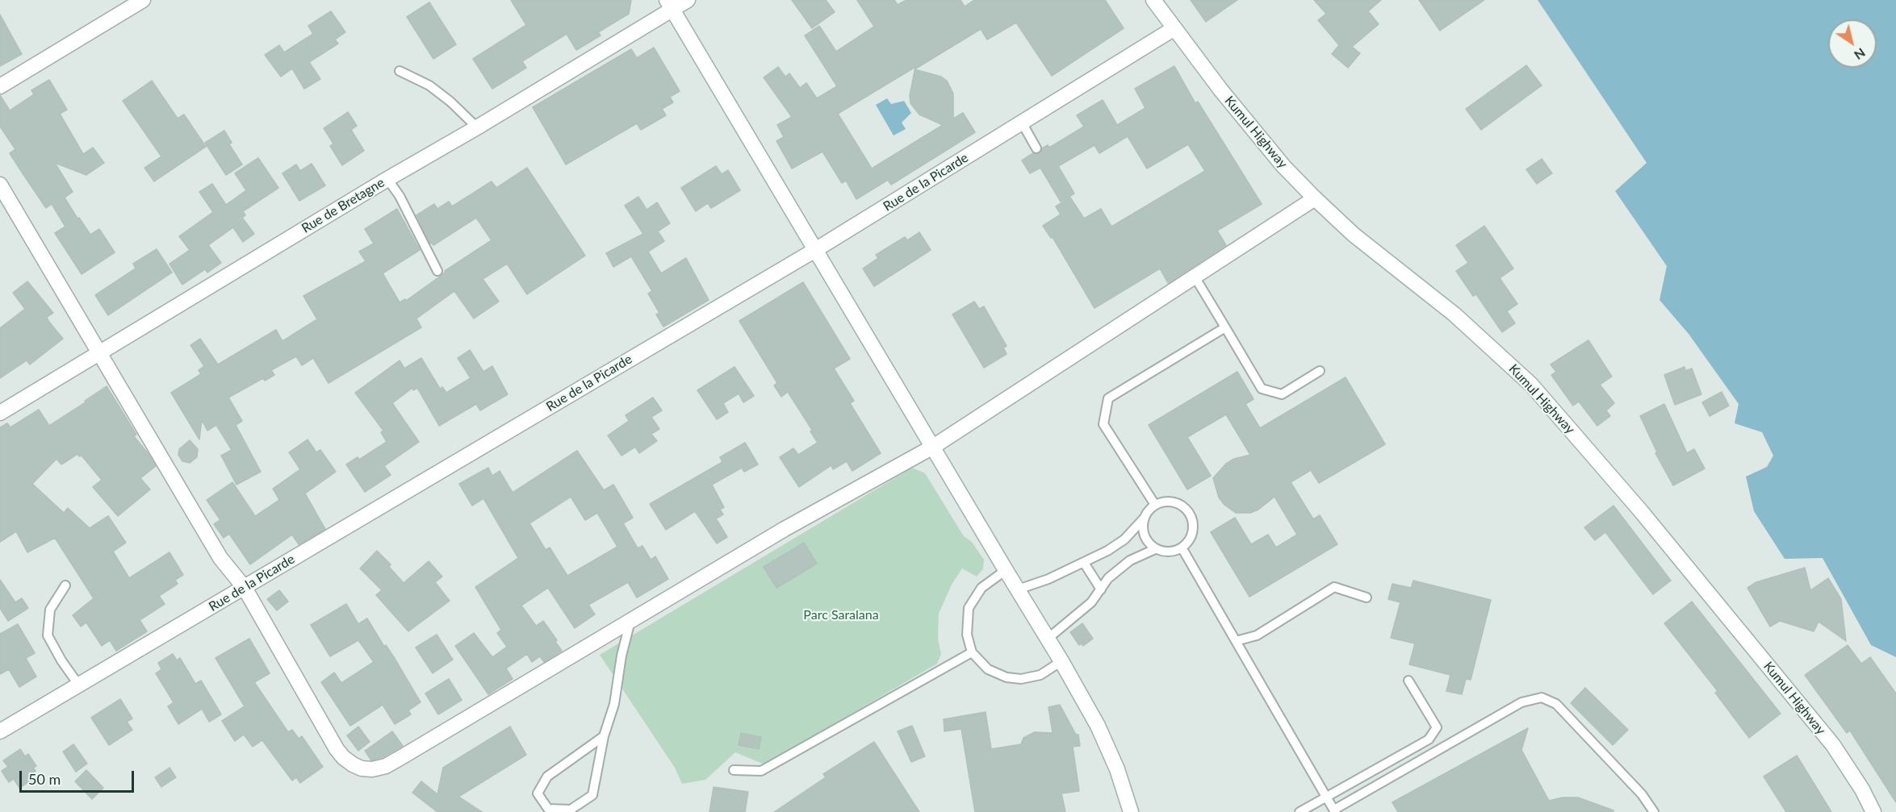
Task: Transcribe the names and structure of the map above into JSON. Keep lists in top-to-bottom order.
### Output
{
  "streets": {
    "street": ["Kumul Highway", "Rue de la Picarde", "Rue de Bretagne"]
  },
  "crossings": [
    ["Kumul Highway", "Rue de la Picarde"]
  ],
  "parks": ["Parc Saralana"],
  "scale_bar": "50 m",
  "north": "bottom right"
}
